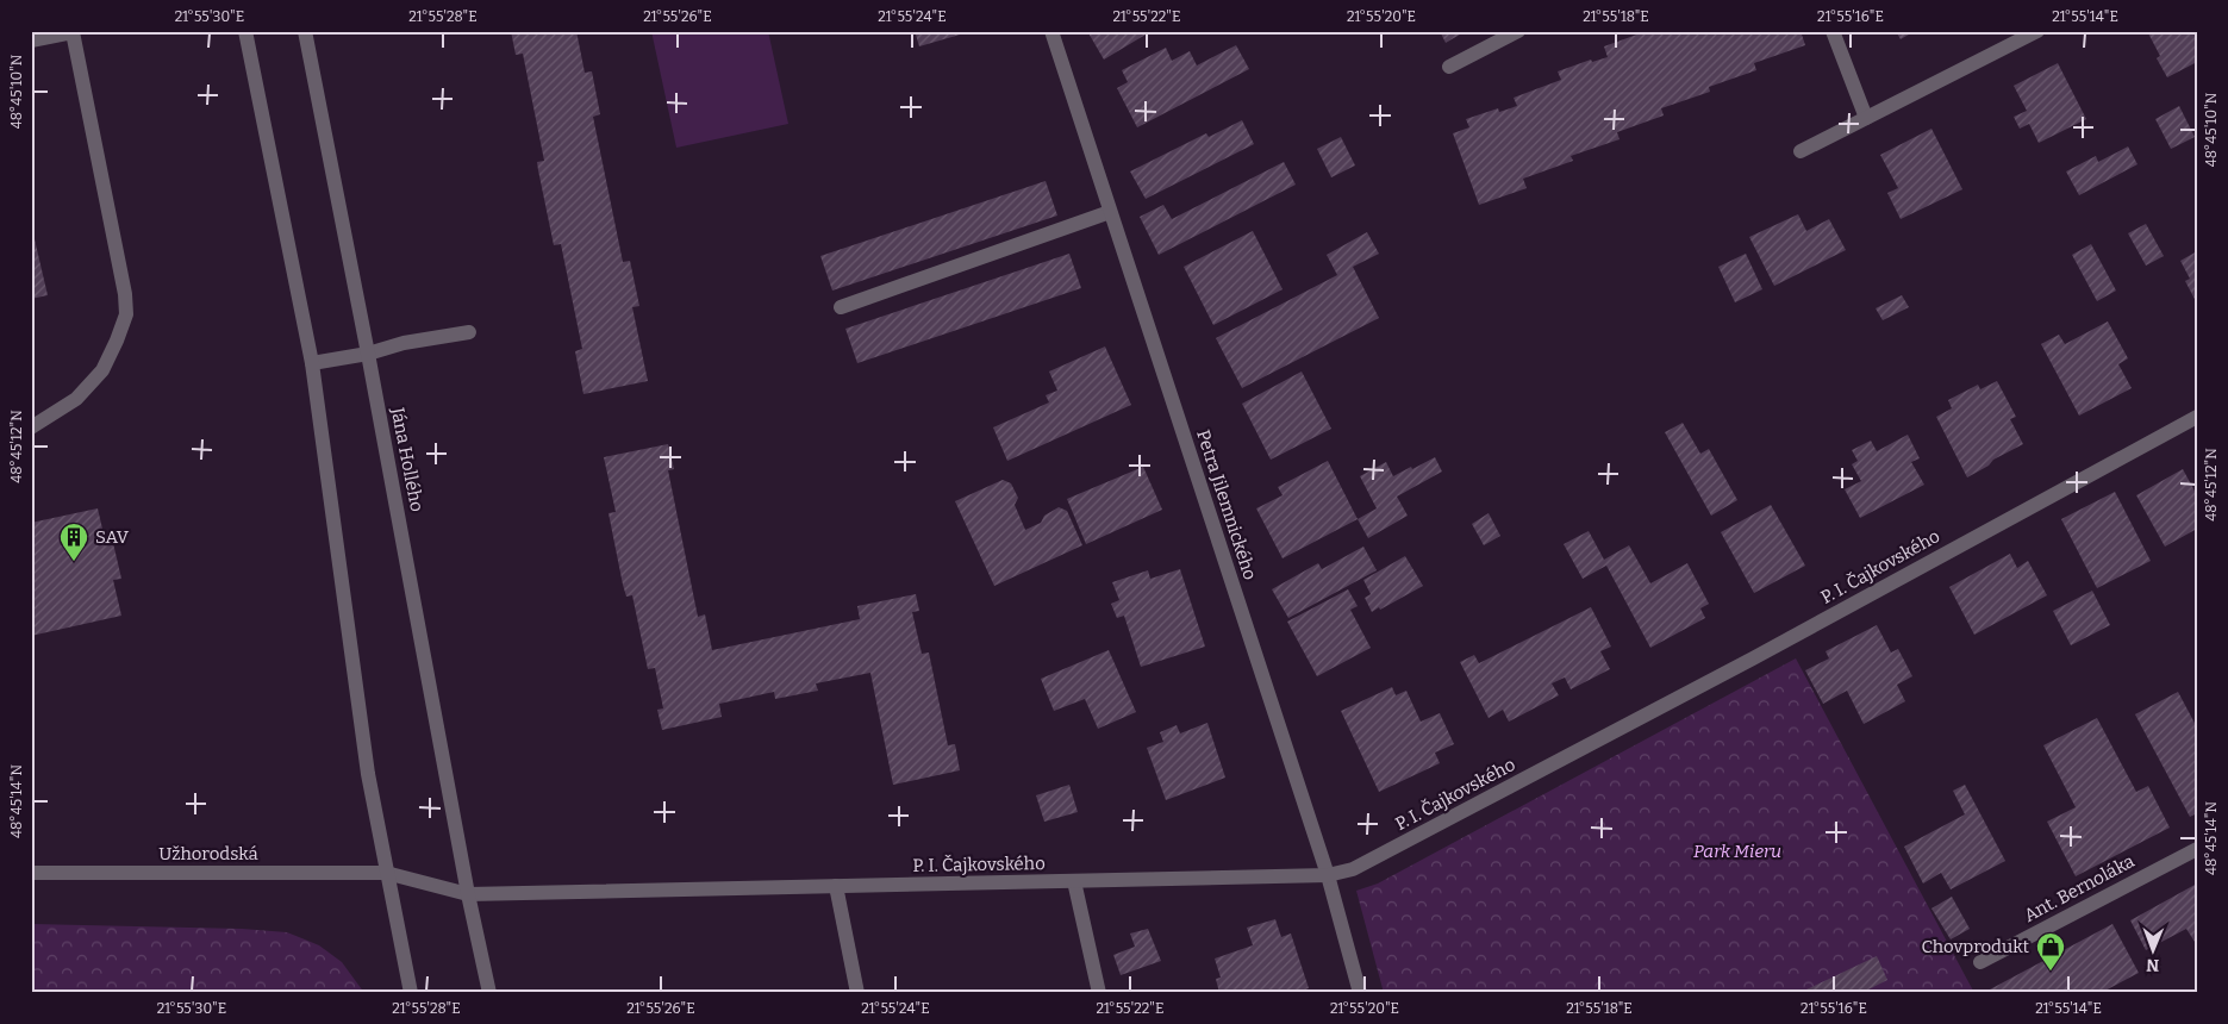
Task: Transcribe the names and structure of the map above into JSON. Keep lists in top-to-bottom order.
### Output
{
  "streets": {
    "street": [
      "Jána Hollého",
      "Petra Jilemnického",
      "P. I. Čajkovského",
      "Užhorodská",
      "Ant. Bernoláka"
    ]
  },
  "crossings": [
    ["Jána Hollého", "P. I. Čajkovského"],
    ["Petra Jilemnického", "P. I. Čajkovského"]
  ],
  "parks": ["Park Mieru"],
  "places": {
    "building": ["SAV"],
    "shop": ["Chovprodukt"]
  },
  "north": "bottom",
  "coordinates": [
    "21°55'30\"E",
    "21°55'28\"E",
    "21°55'26\"E",
    "21°55'24\"E",
    "21°55'22\"E",
    "21°55'20\"E",
    "21°55'18\"E",
    "21°55'16\"E",
    "21°55'14\"E",
    "48°45'10\"N",
    "48°45'12\"N",
    "48°45'14\"N"
  ]
}
